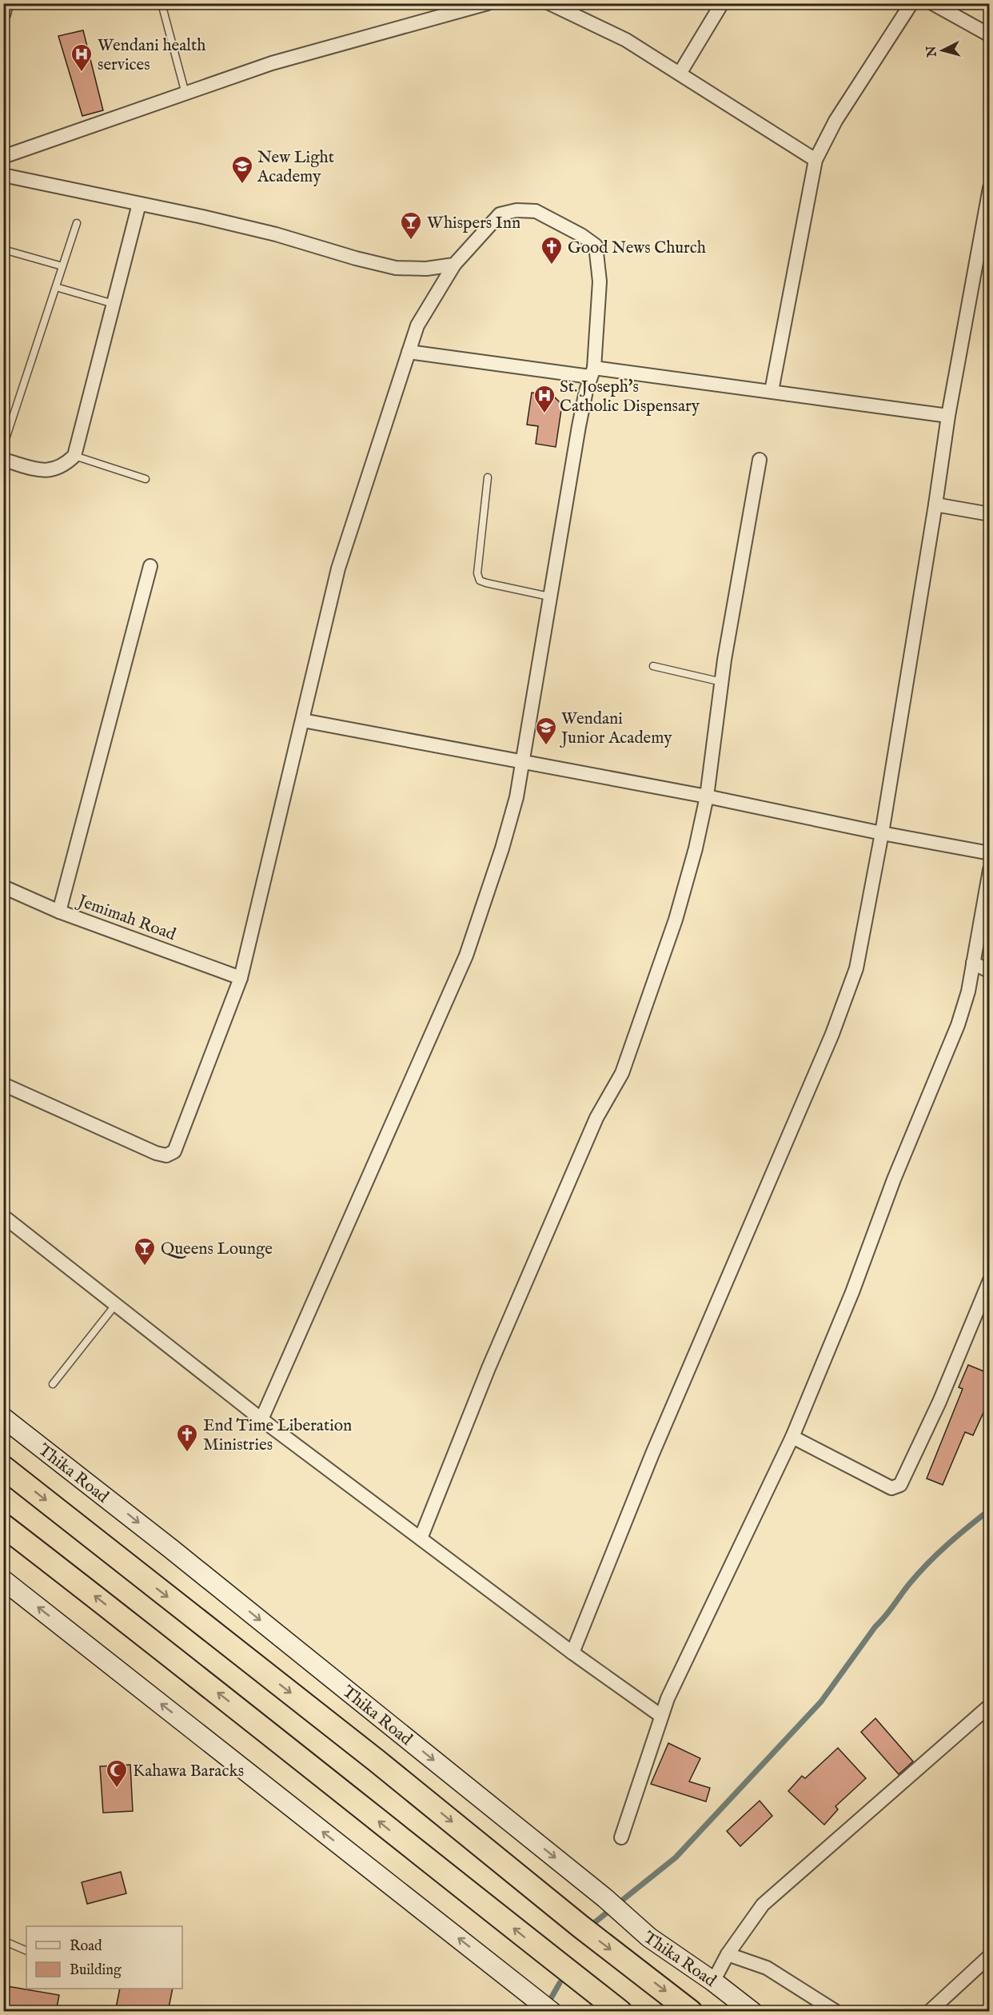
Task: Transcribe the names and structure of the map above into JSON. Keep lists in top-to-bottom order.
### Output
{
  "streets": {
    "highway": ["Thika Road"],
    "street": ["Jemimah Road"]
  },
  "places": {
    "hospital": ["Wendani health services", "St. Joseph's Catholic Dispensary"],
    "school or university": ["New Light Academy", "Wendani Junior Academy"],
    "bar": ["Whispers Inn", "Queens Lounge"],
    "church": ["Good News Church", "End Time Liberation Ministries"],
    "mosque": ["Kahawa Baracks"]
  },
  "legend": ["Road", "Building"],
  "north": "left"
}
